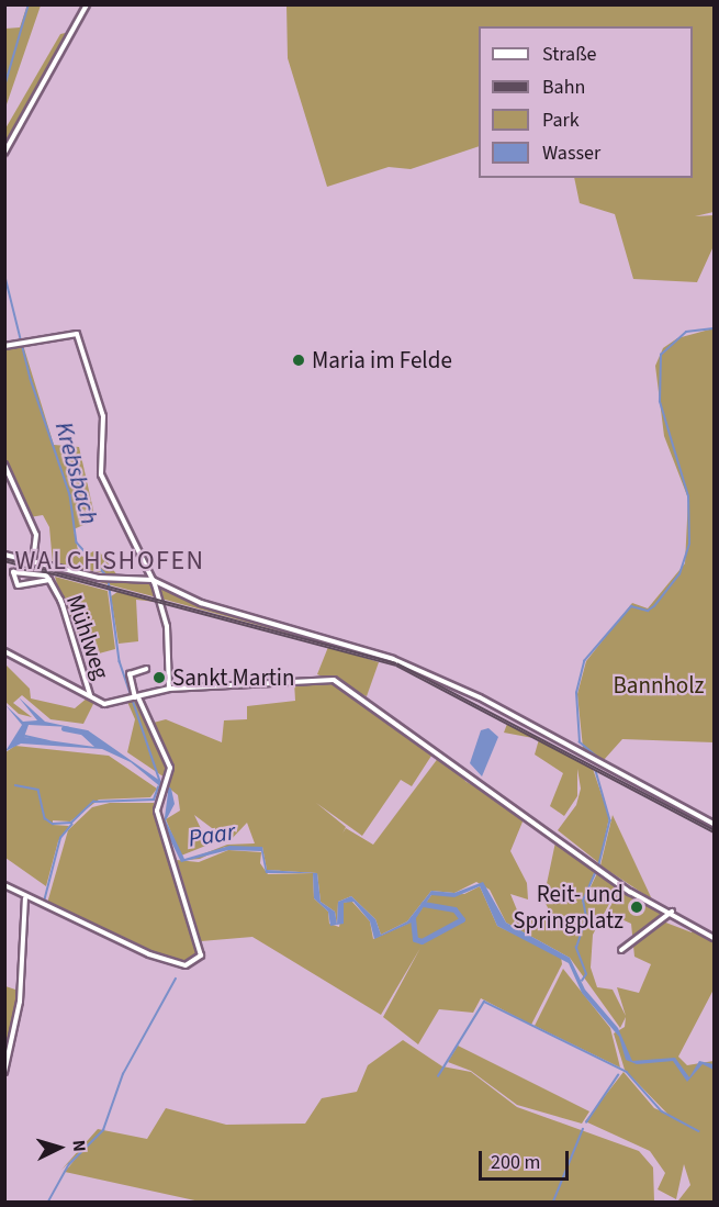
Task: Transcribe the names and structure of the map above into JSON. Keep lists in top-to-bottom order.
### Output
{
  "streets": {
    "street": ["Mühlweg"]
  },
  "districts": ["WALCHSHOFEN"],
  "water": ["Krebsbach", "Paar"],
  "parks": ["Bannholz"],
  "places": ["Maria im Felde", "Sankt Martin", "Reit- und Springplatz"],
  "legend": [
    "Straße",
    "Bahn",
    "Park",
    "Wasser"
  ],
  "scale_bar": "200 m",
  "north": "right"
}
